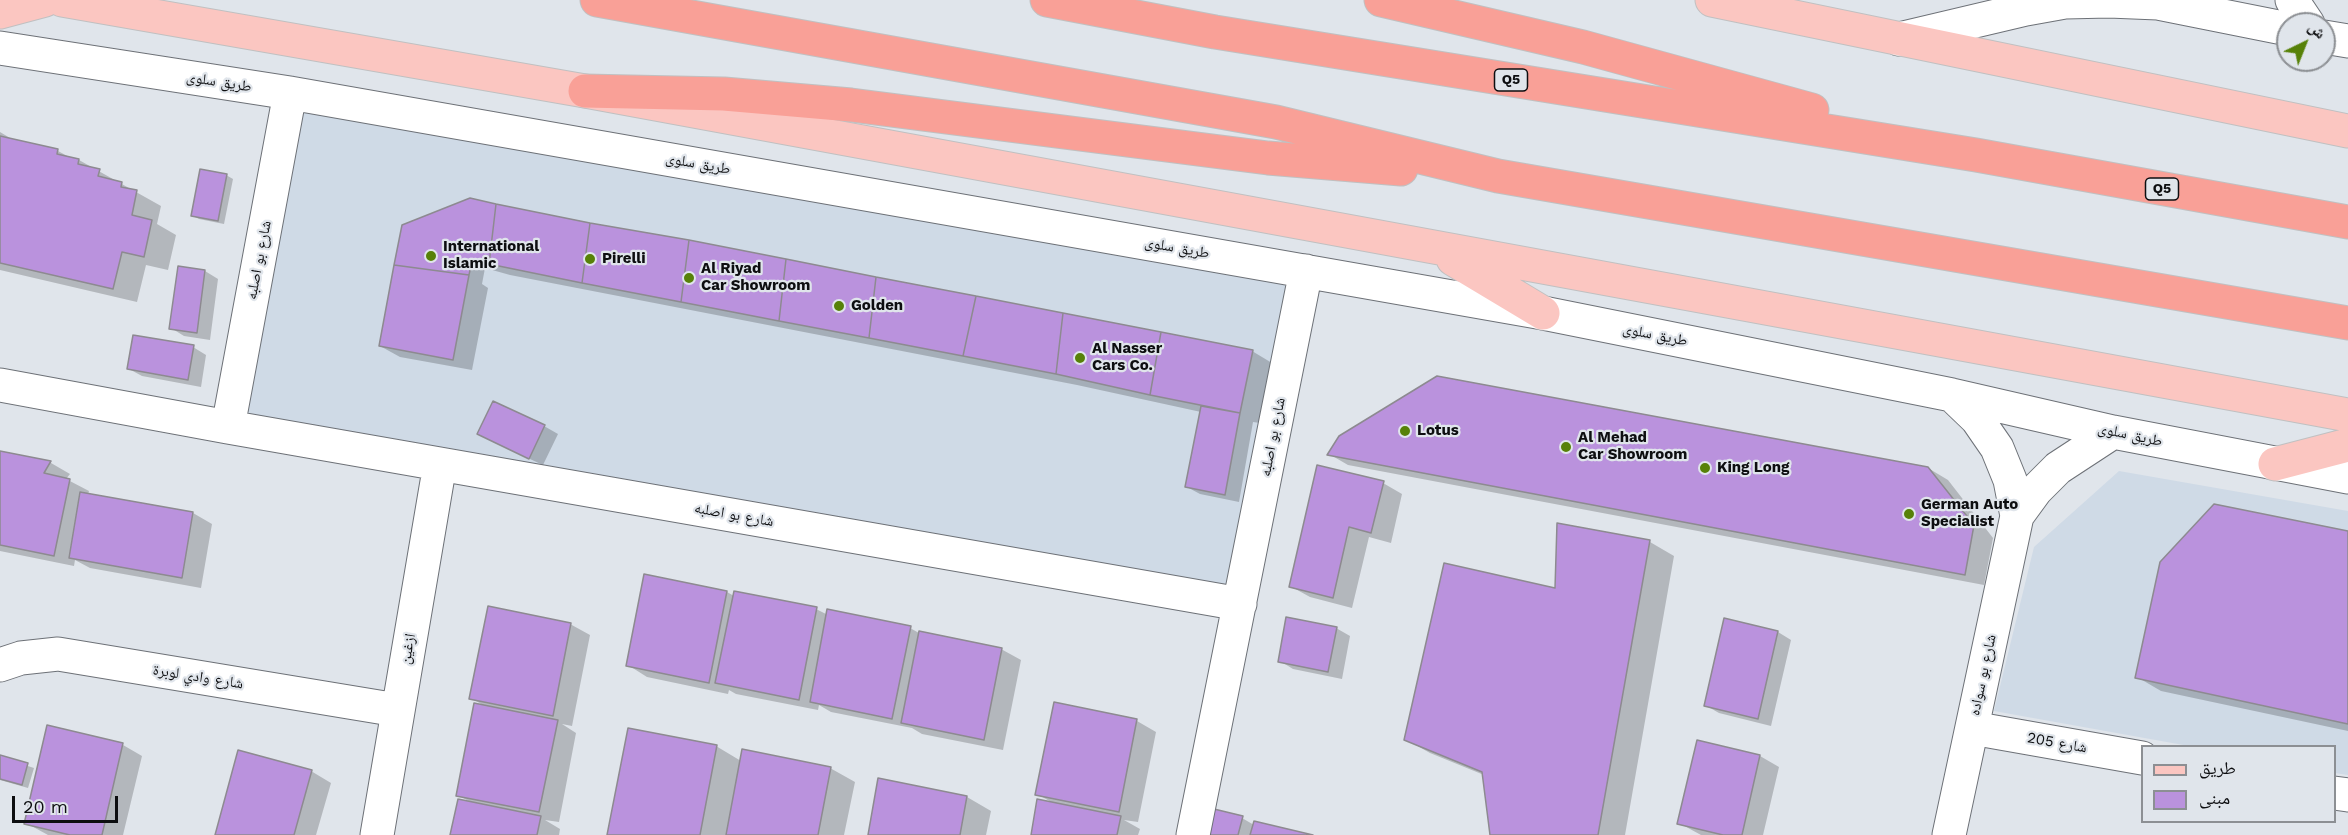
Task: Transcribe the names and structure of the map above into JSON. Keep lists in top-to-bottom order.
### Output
{
  "streets": {
    "highway": ["Q5"],
    "street": [
      "طريق سلوى",
      "شارع بو اصلبه",
      "ازغين",
      "شارع بو سواده",
      "شارع وادي لوبرة",
      "شارع 205"
    ]
  },
  "crossings": [
    ["طريق سلوى", "شارع بو اصلبه"],
    ["طريق سلوى", "شارع بو سواده"],
    ["شارع بو اصلبه", "ازغين"],
    ["ازغين", "شارع وادي لوبرة"],
    ["شارع بو سواده", "شارع 205"]
  ],
  "places": [
    "International Islamic",
    "Pirelli",
    "Al Riyad Car Showroom",
    "Golden",
    "Al Nasser Cars Co.",
    "Lotus",
    "Al Mehad Car Showroom",
    "King Long",
    "German Auto Specialist"
  ],
  "legend": ["طريق", "مبنى"],
  "scale_bar": "20 m",
  "north": "top right"
}
